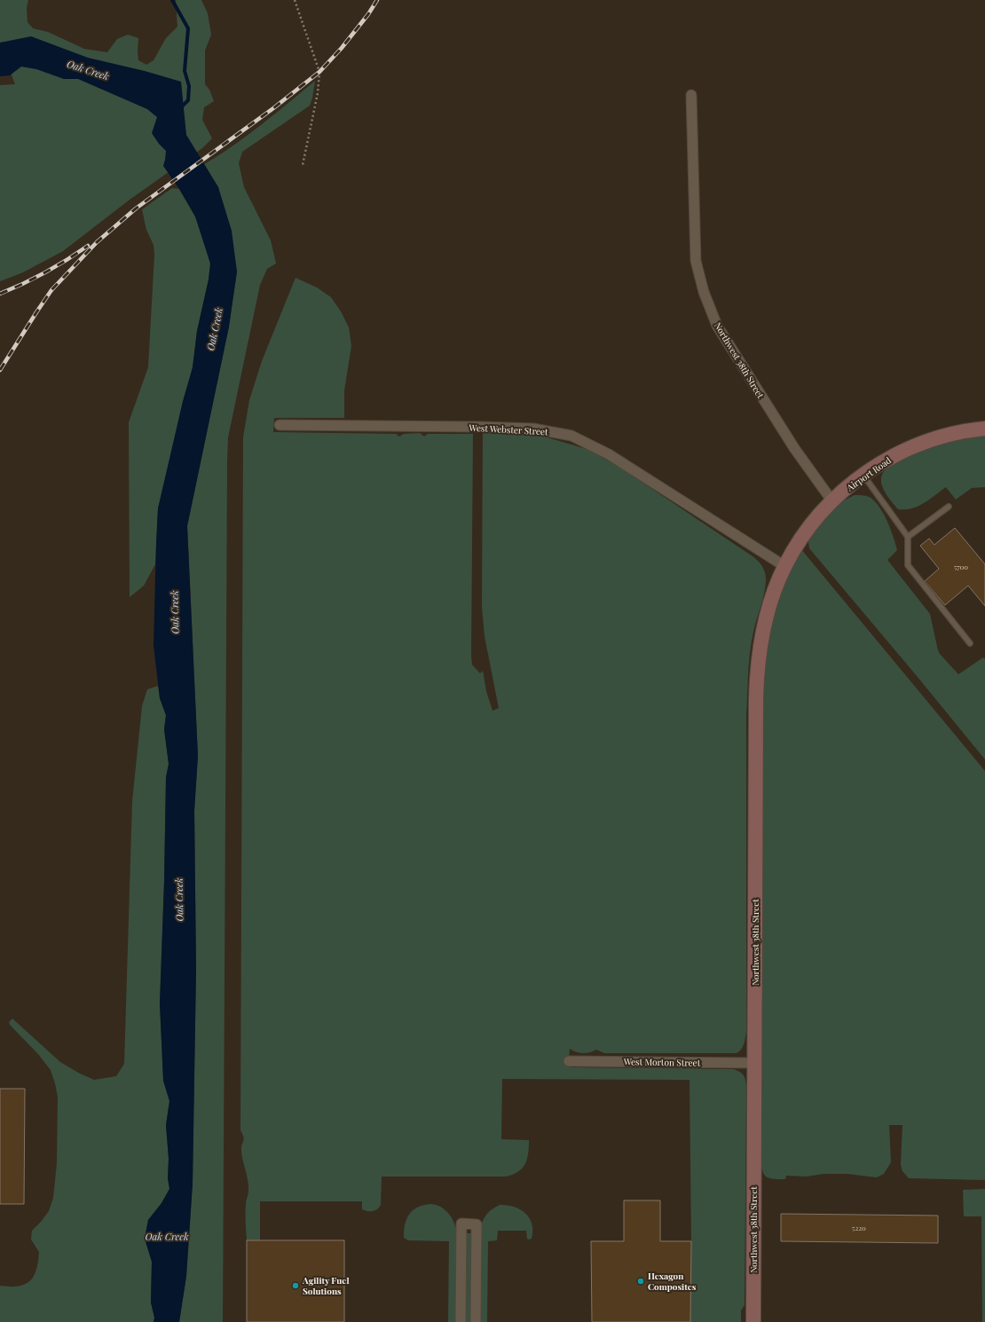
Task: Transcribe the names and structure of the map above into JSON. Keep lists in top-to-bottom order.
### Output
{
  "streets": {
    "main road": ["Northwest 38th Street", "Airport Road"],
    "street": ["West Webster Street", "West Morton Street"]
  },
  "crossings": [
    ["Northwest 38th Street", "West Webster Street"],
    ["Northwest 38th Street", "Airport Road"],
    ["Northwest 38th Street", "West Morton Street"],
    ["West Webster Street", "Airport Road"]
  ],
  "water": ["Oak Creek"],
  "places": ["Hexagon Composites", "Agility Fuel Solutions"],
  "house_numbers": ["5700", "5220"]
}
